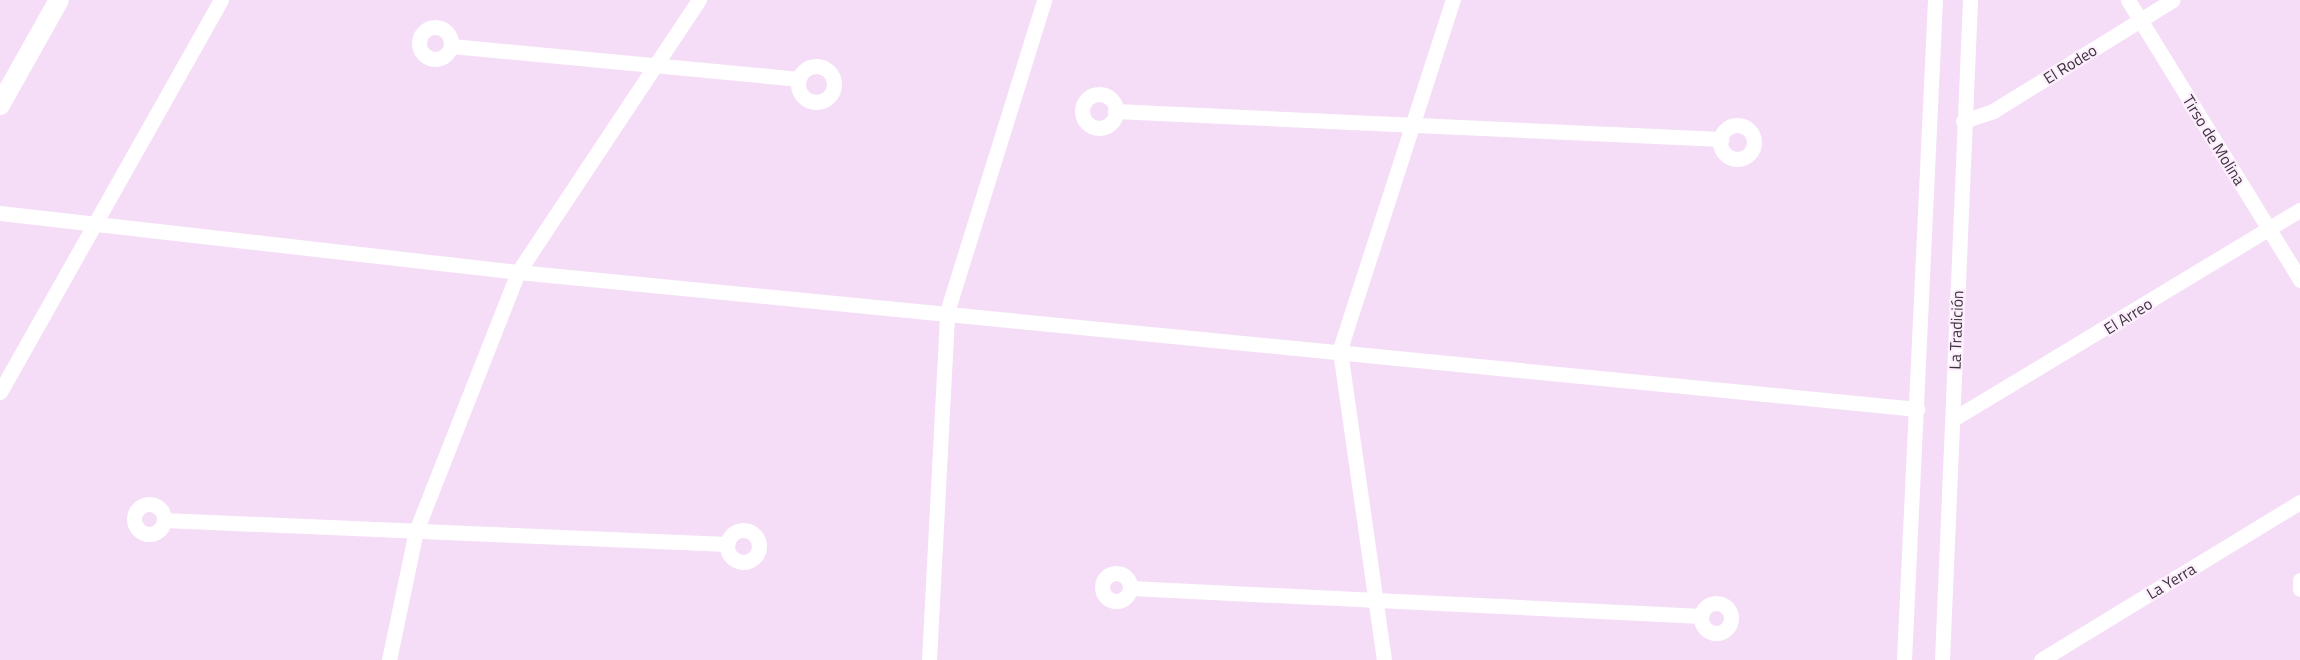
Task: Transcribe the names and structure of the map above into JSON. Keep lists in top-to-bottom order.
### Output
{
  "streets": {
    "street": [
      "El Rodeo",
      "Tirso de Molina",
      "El Arreo",
      "La Tradición",
      "La Yerra"
    ]
  },
  "crossings": [
    ["El Rodeo", "Tirso de Molina"],
    ["El Rodeo", "La Tradición"],
    ["Tirso de Molina", "El Arreo"],
    ["El Arreo", "La Tradición"]
  ]
}
